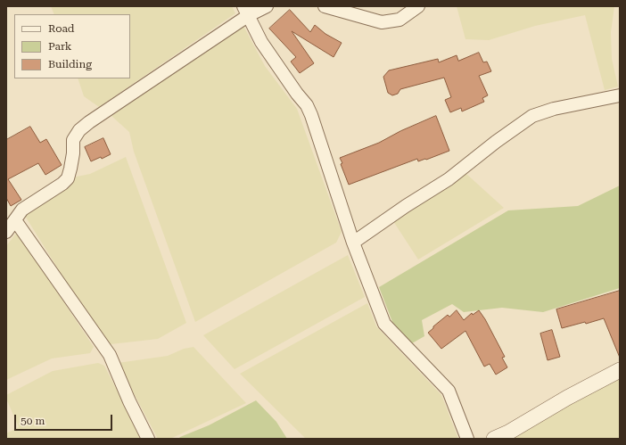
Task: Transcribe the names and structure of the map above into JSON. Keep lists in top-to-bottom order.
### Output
{
  "legend": ["Road", "Park", "Building"],
  "scale_bar": "50 m"
}
